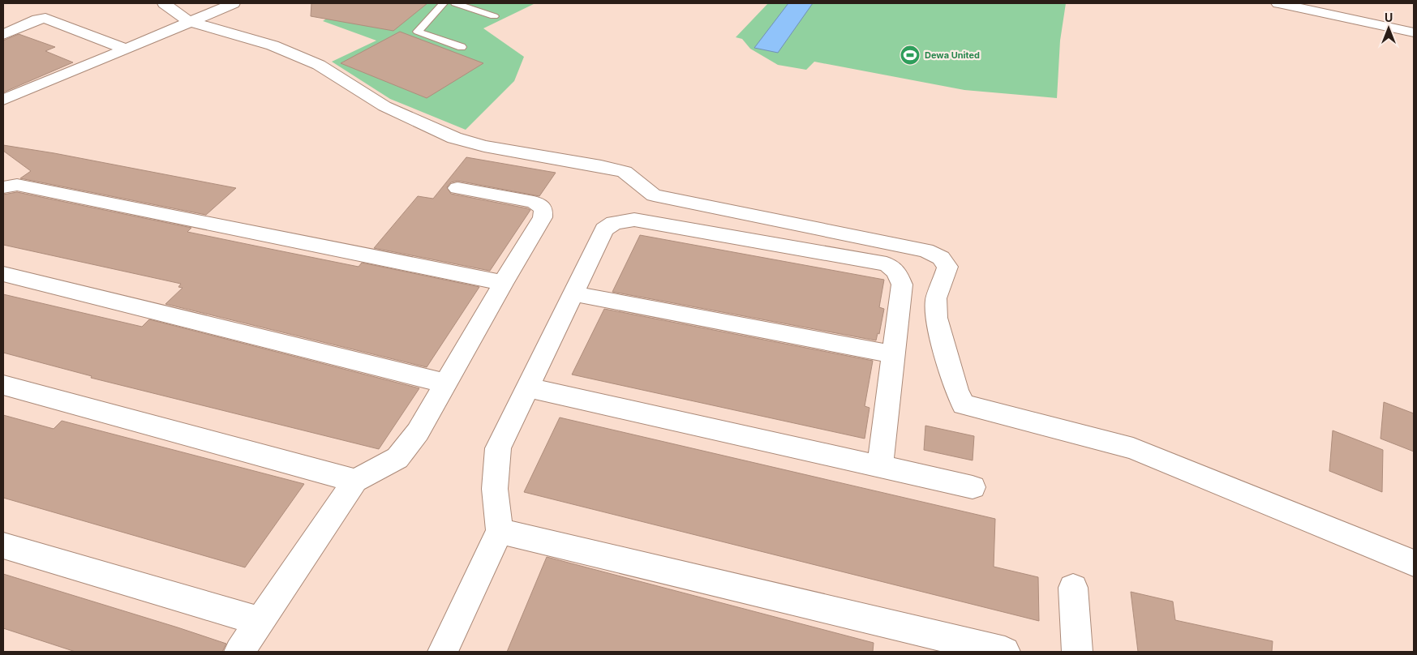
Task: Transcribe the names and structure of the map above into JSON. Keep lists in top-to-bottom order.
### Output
{
  "places": {
    "sports": ["Dewa United"]
  },
  "north": "top"
}
